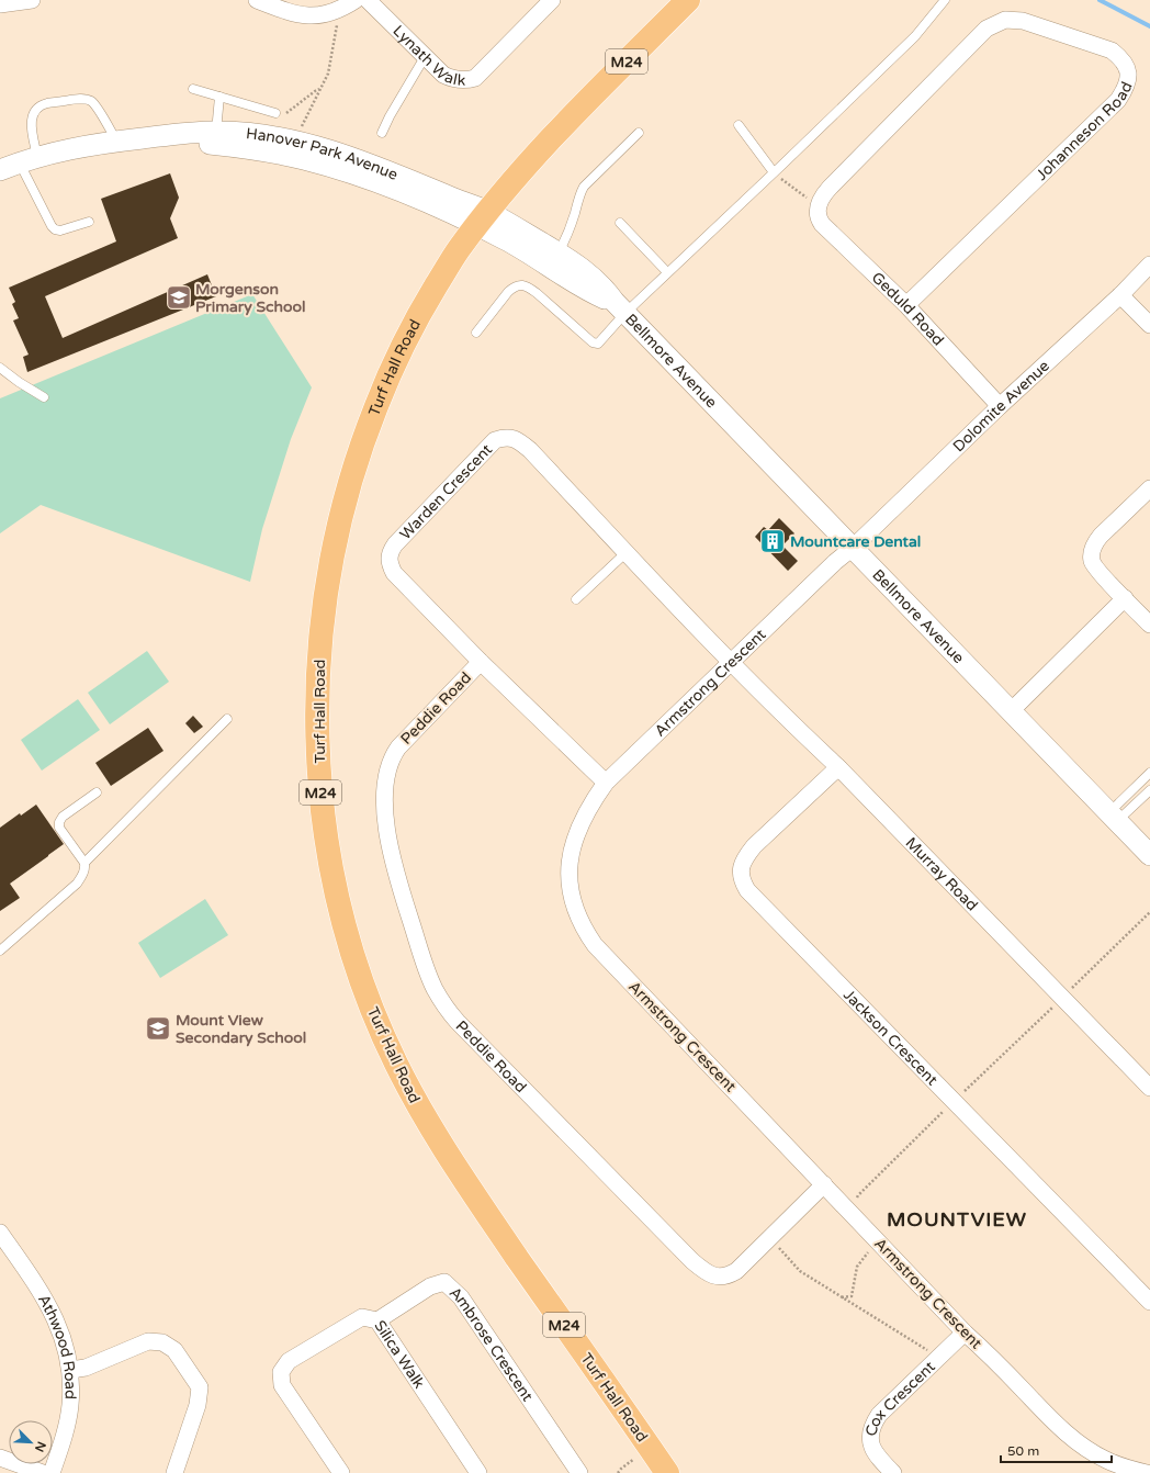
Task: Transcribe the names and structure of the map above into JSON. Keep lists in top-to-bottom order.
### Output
{
  "streets": {
    "main road": ["M24", "Turf Hall Road"],
    "street": [
      "Lynath Walk",
      "Johanneson Road",
      "Hanover Park Avenue",
      "Geduld Road",
      "Bellmore Avenue",
      "Dolomite Avenue",
      "Warden Crescent",
      "Armstrong Crescent",
      "Peddie Road",
      "Murray Road",
      "Jackson Crescent",
      "Ambrose Crescent",
      "Athwood Road",
      "Silica Walk",
      "Cox Crescent"
    ]
  },
  "crossings": [
    ["Johanneson Road", "Geduld Road"],
    ["Hanover Park Avenue", "Bellmore Avenue"],
    ["Hanover Park Avenue", "Turf Hall Road"],
    ["Geduld Road", "Dolomite Avenue"],
    ["Bellmore Avenue", "Turf Hall Road"],
    ["Bellmore Avenue", "Dolomite Avenue"],
    ["Bellmore Avenue", "Armstrong Crescent"],
    ["Dolomite Avenue", "Armstrong Crescent"],
    ["Warden Crescent", "Armstrong Crescent"],
    ["Warden Crescent", "Peddie Road"],
    ["Warden Crescent", "Murray Road"],
    ["Armstrong Crescent", "Peddie Road"],
    ["Armstrong Crescent", "Murray Road"],
    ["Armstrong Crescent", "Cox Crescent"],
    ["Murray Road", "Jackson Crescent"],
    ["Ambrose Crescent", "Silica Walk"]
  ],
  "districts": ["MOUNTVIEW"],
  "places": {
    "school or university": ["Morgenson Primary School", "Mount View Secondary School"],
    "building": ["Mountcare Dental"]
  },
  "scale_bar": "50 m",
  "north": "bottom right"
}
